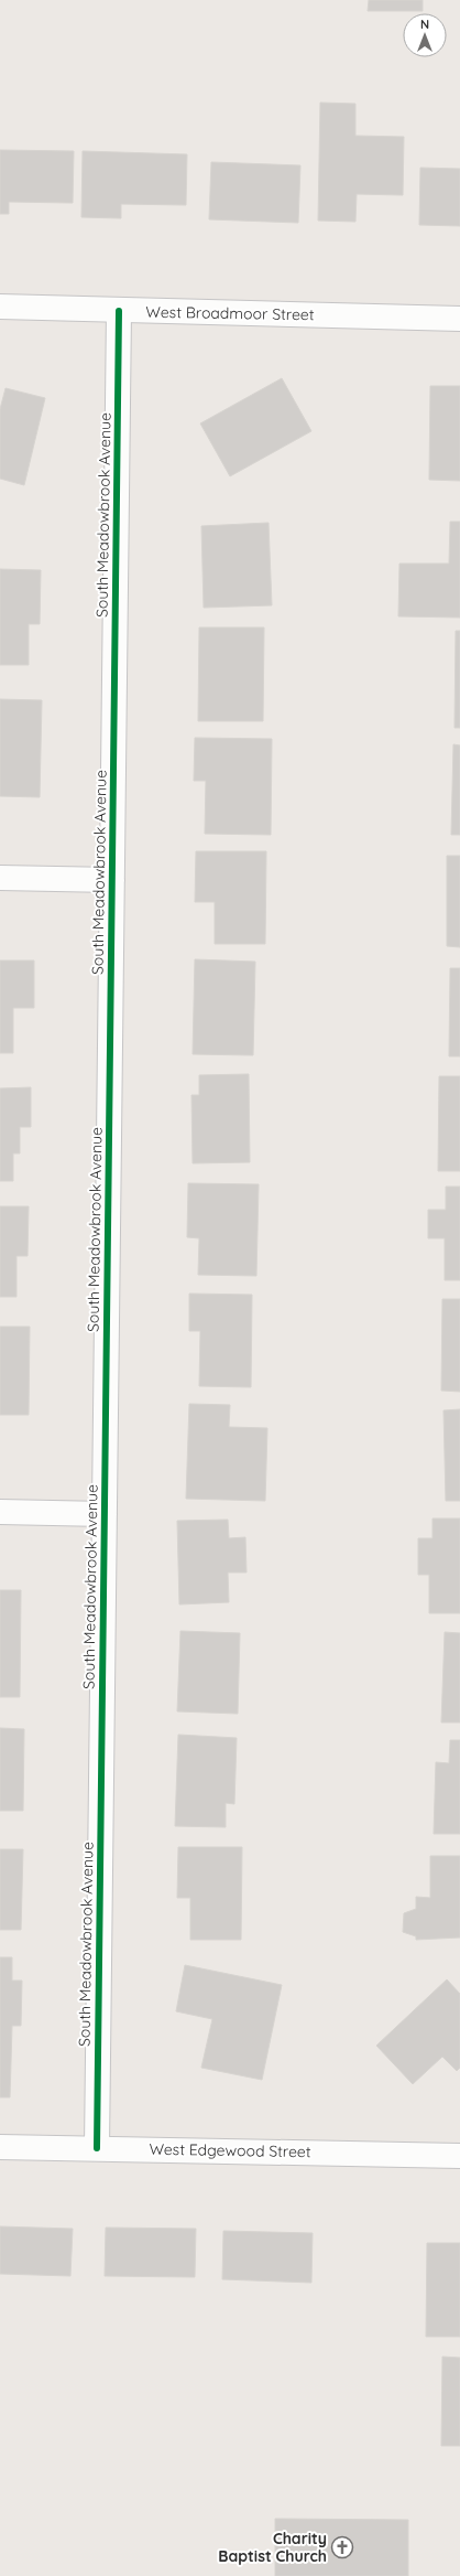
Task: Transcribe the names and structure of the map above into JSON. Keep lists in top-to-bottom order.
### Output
{
  "streets": {
    "street": ["West Broadmoor Street", "South Meadowbrook Avenue", "West Edgewood Street"]
  },
  "crossings": [
    ["West Broadmoor Street", "South Meadowbrook Avenue"],
    ["South Meadowbrook Avenue", "West Edgewood Street"]
  ],
  "places": {
    "church": ["Charity Baptist Church"]
  },
  "north": "top"
}
